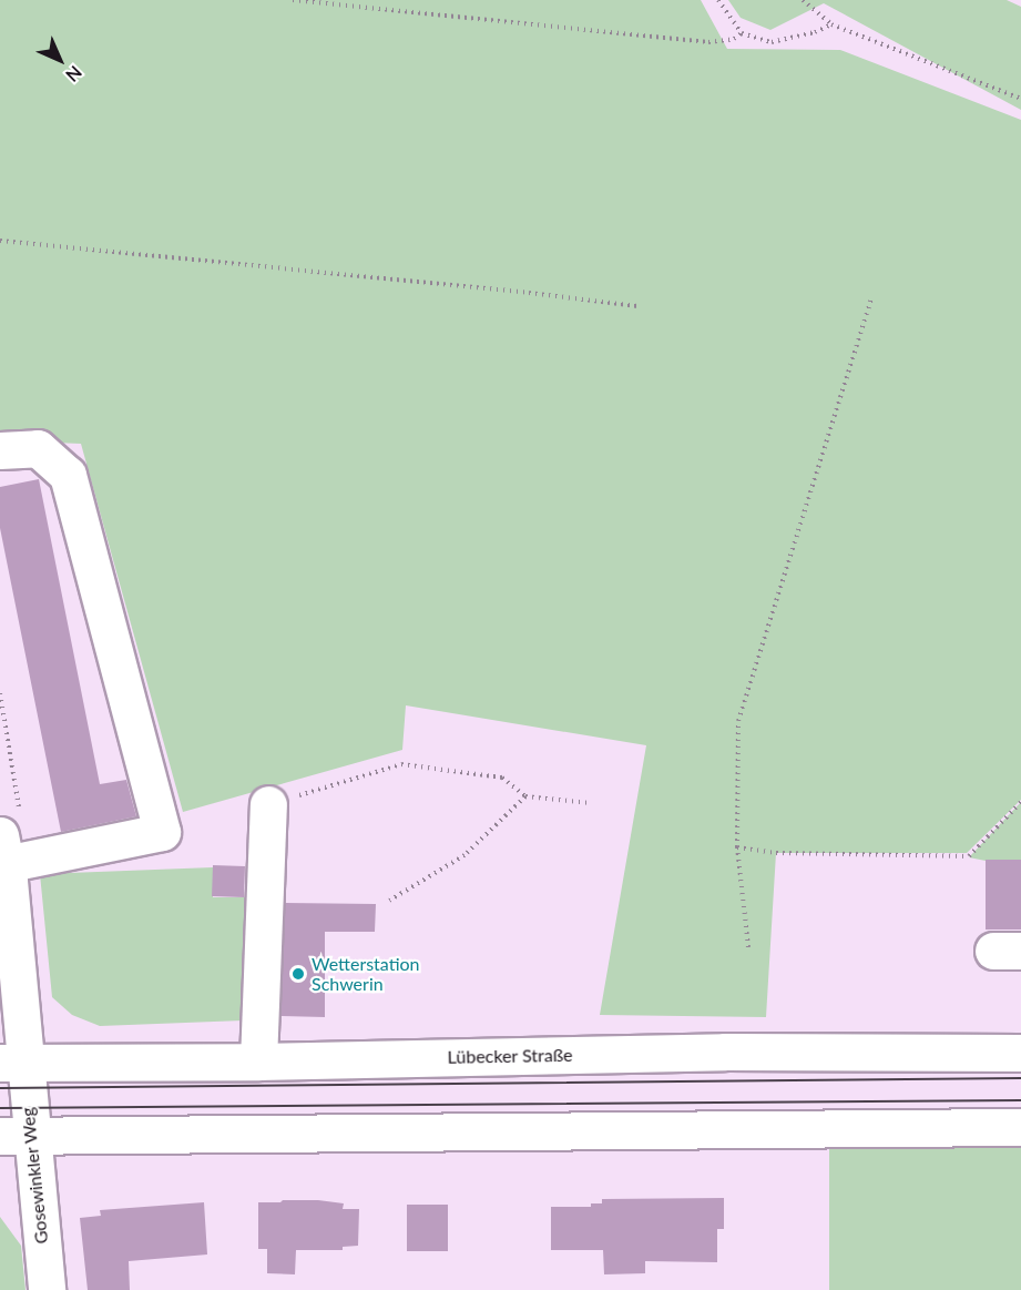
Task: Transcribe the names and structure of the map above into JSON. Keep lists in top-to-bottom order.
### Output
{
  "streets": {
    "street": ["Lübecker Straße", "Gosewinkler Weg"]
  },
  "crossings": [
    ["Lübecker Straße", "Gosewinkler Weg"]
  ],
  "places": ["Wetterstation Schwerin"],
  "north": "bottom right"
}
